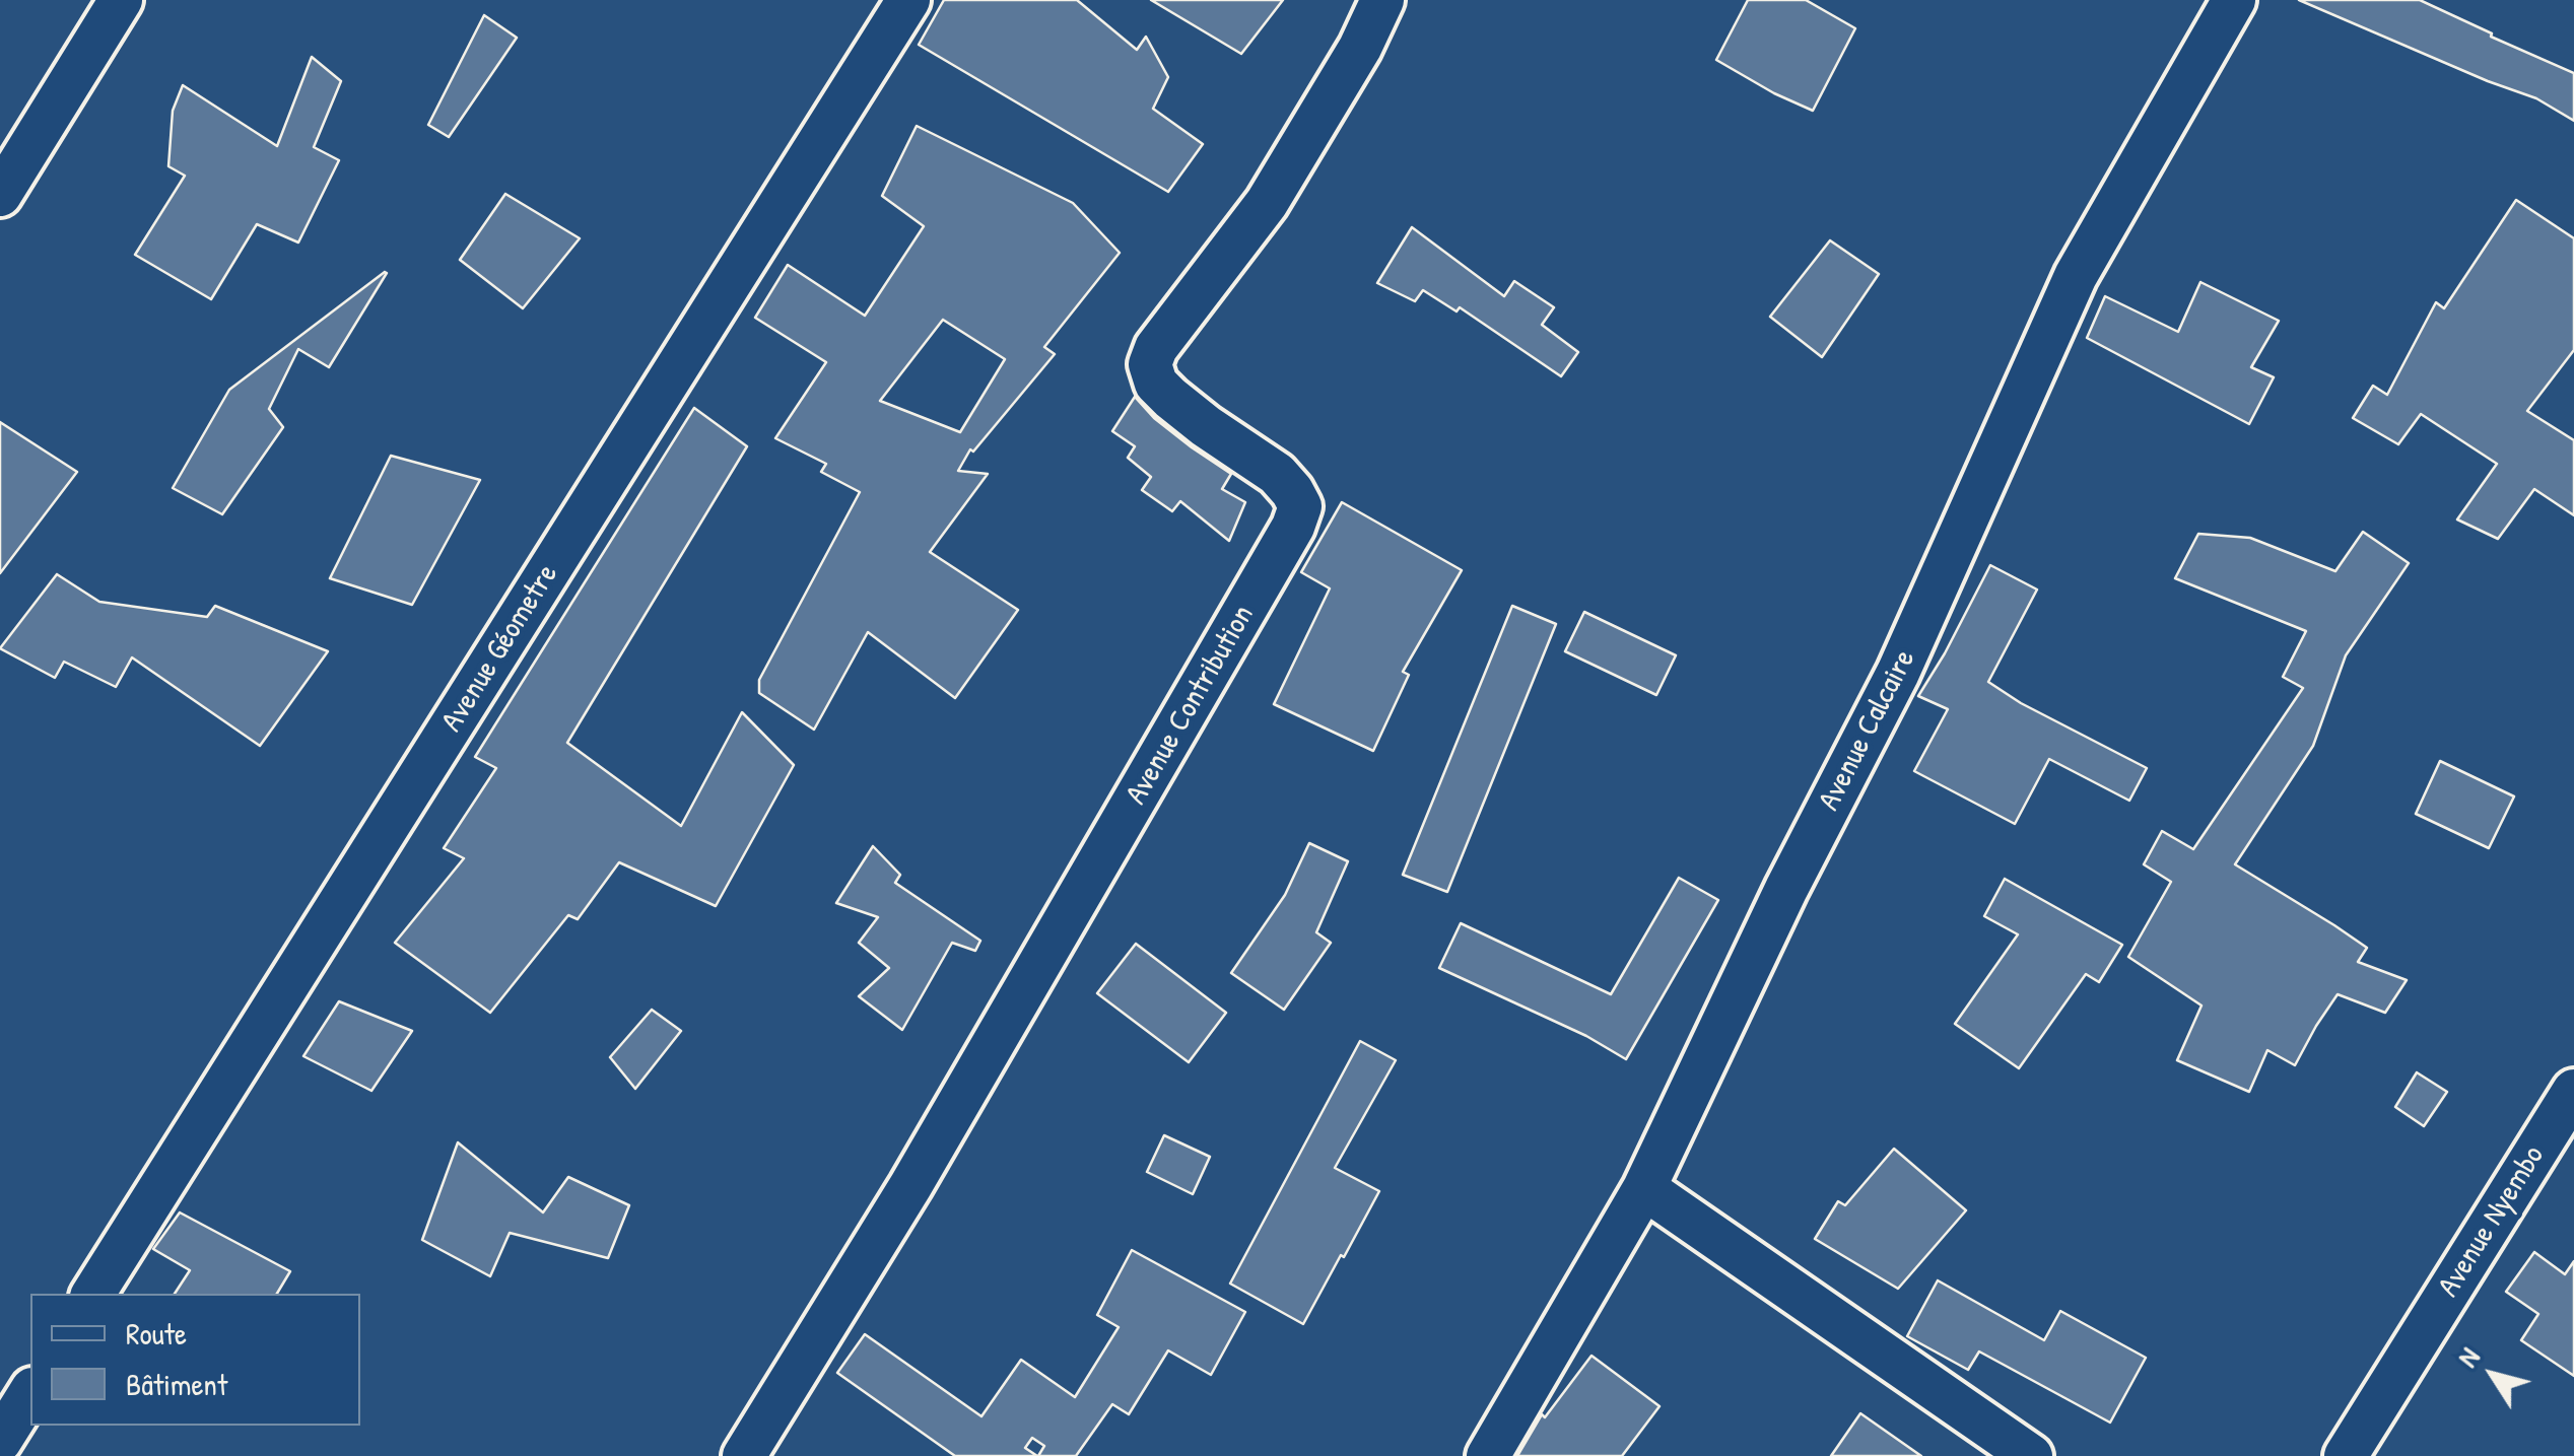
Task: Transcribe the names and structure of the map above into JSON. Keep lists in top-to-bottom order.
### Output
{
  "streets": {
    "street": [
      "Avenue Géometre",
      "Avenue Contribution",
      "Avenue Calcaire",
      "Avenue Nyembo"
    ]
  },
  "legend": ["Route", "Bâtiment"],
  "north": "top left"
}
